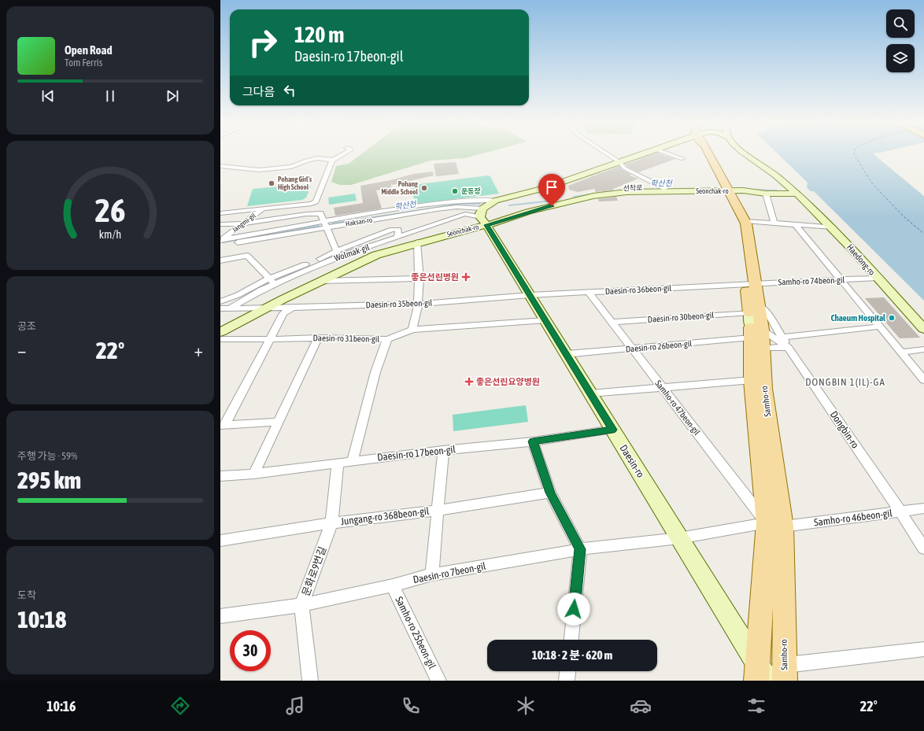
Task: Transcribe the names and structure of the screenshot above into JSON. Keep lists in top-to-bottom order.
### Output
{
  "streets": {
    "main road": ["Samho-ro"],
    "street": [
      "선착로",
      "Seonchak-ro",
      "Haksan-ro",
      "Jangmi-gil",
      "Haedong-ro",
      "Samho-ro 74beon-gil",
      "Daesin-ro 36beon-gil",
      "Daesin-ro 35beon-gil",
      "Daesin-ro 30beon-gil",
      "Daesin-ro 31beon-gil",
      "Daesin-ro 26beon-gil",
      "Samho-ro 47beon-gil",
      "Dongbin-ro",
      "Daesin-ro 17beon-gil",
      "Daesin-ro",
      "Jungang-ro 368beon-gil",
      "Samho-ro 46beon-gil",
      "문화로9번길",
      "Daesin-ro 7beon-gil",
      "Samho-ro 25beon-gil"
    ]
  },
  "crossings": [
    ["선착로", "Seonchak-ro"],
    ["선착로", "Samho-ro"],
    ["Seonchak-ro", "Haksan-ro"],
    ["Seonchak-ro", "Haedong-ro"],
    ["Seonchak-ro", "Daesin-ro 35beon-gil"],
    ["Seonchak-ro", "Samho-ro"],
    ["Seonchak-ro", "Daesin-ro"],
    ["Haksan-ro", "Jangmi-gil"],
    ["Haksan-ro", "Daesin-ro"],
    ["Haedong-ro", "Samho-ro 74beon-gil"],
    ["Samho-ro 74beon-gil", "Daesin-ro 36beon-gil"],
    ["Samho-ro 74beon-gil", "Samho-ro"],
    ["Daesin-ro 36beon-gil", "Daesin-ro 35beon-gil"],
    ["Daesin-ro 36beon-gil", "Samho-ro"],
    ["Daesin-ro 36beon-gil", "Samho-ro 47beon-gil"],
    ["Daesin-ro 36beon-gil", "Daesin-ro"],
    ["Daesin-ro 35beon-gil", "Daesin-ro"],
    ["Daesin-ro 30beon-gil", "Daesin-ro 26beon-gil"],
    ["Daesin-ro 30beon-gil", "Samho-ro"],
    ["Daesin-ro 30beon-gil", "Samho-ro 47beon-gil"],
    ["Daesin-ro 30beon-gil", "Dongbin-ro"],
    ["Daesin-ro 31beon-gil", "Daesin-ro"],
    ["Daesin-ro 26beon-gil", "Samho-ro"],
    ["Daesin-ro 26beon-gil", "Samho-ro 47beon-gil"],
    ["Daesin-ro 26beon-gil", "Dongbin-ro"],
    ["Daesin-ro 26beon-gil", "Daesin-ro"],
    ["Samho-ro", "Samho-ro 47beon-gil"],
    ["Samho-ro", "Dongbin-ro"],
    ["Samho-ro", "Daesin-ro"],
    ["Samho-ro", "Samho-ro 46beon-gil"],
    ["Samho-ro 47beon-gil", "Samho-ro 46beon-gil"],
    ["Dongbin-ro", "Samho-ro 46beon-gil"],
    ["Daesin-ro 17beon-gil", "Daesin-ro"],
    ["Daesin-ro 17beon-gil", "문화로9번길"],
    ["Daesin-ro", "Samho-ro 46beon-gil"],
    ["Daesin-ro", "Daesin-ro 7beon-gil"],
    ["Jungang-ro 368beon-gil", "문화로9번길"],
    ["Samho-ro 46beon-gil", "Daesin-ro 7beon-gil"],
    ["문화로9번길", "Daesin-ro 7beon-gil"],
    ["Daesin-ro 7beon-gil", "Samho-ro 25beon-gil"]
  ],
  "districts": ["DONGBIN 1(IL)-GA"],
  "water": ["학산천"],
  "places": {
    "other": [
      "Pohang Girl's High School",
      "Pohang Middle School",
      "운동장",
      "Chaeum Hospital"
    ],
    "health": ["좋은선린병원", "좋은선린요양병원"]
  },
  "page": {
    "turn": ["120 m", "Daesin-ro 17beon-gil"],
    "song": ["Open Road", "Tom Ferris"],
    "then": "그다음",
    "tile": [
      "공조",
      ["주행 가능 · 59%", "295 km"],
      ["도착", "10:18"]
    ],
    "heat": ["−", "22°", "+"],
    "limit": "30",
    "trip": "10:18 · 2 분 · 620 m",
    "tabs": ["10:16", "22°"],
    "gauge": ["26", "km/h"]
  }
}
